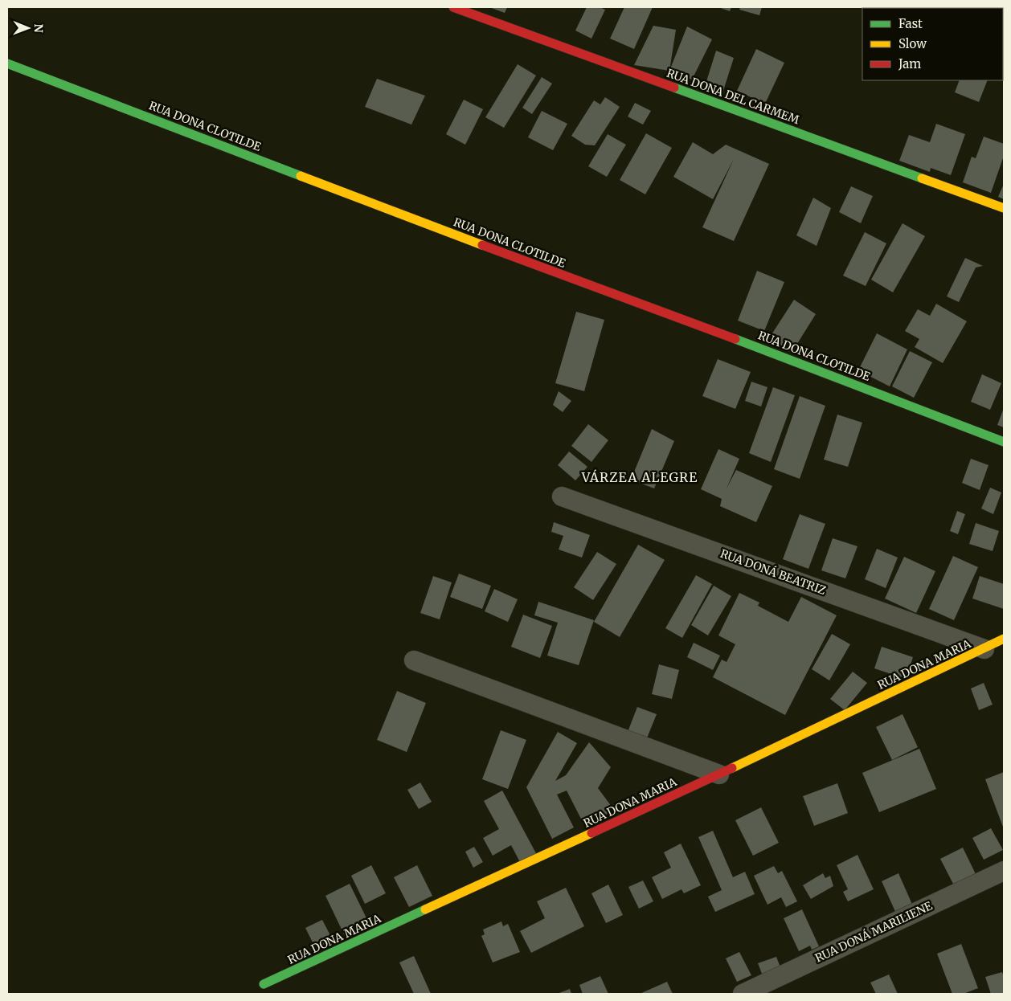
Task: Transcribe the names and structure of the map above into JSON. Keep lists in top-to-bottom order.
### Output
{
  "streets": {
    "street": [
      "RUA DONA DEL CARMEM",
      "RUA DONA CLOTILDE",
      "RUA DONÁ BEATRIZ",
      "RUA DONA MARIA",
      "RUA DONÁ MARILIENE"
    ]
  },
  "crossings": [
    ["RUA DONÁ BEATRIZ", "RUA DONA MARIA"]
  ],
  "districts": ["VÁRZEA ALEGRE"],
  "legend": ["Fast", "Slow", "Jam"],
  "north": "right"
}
